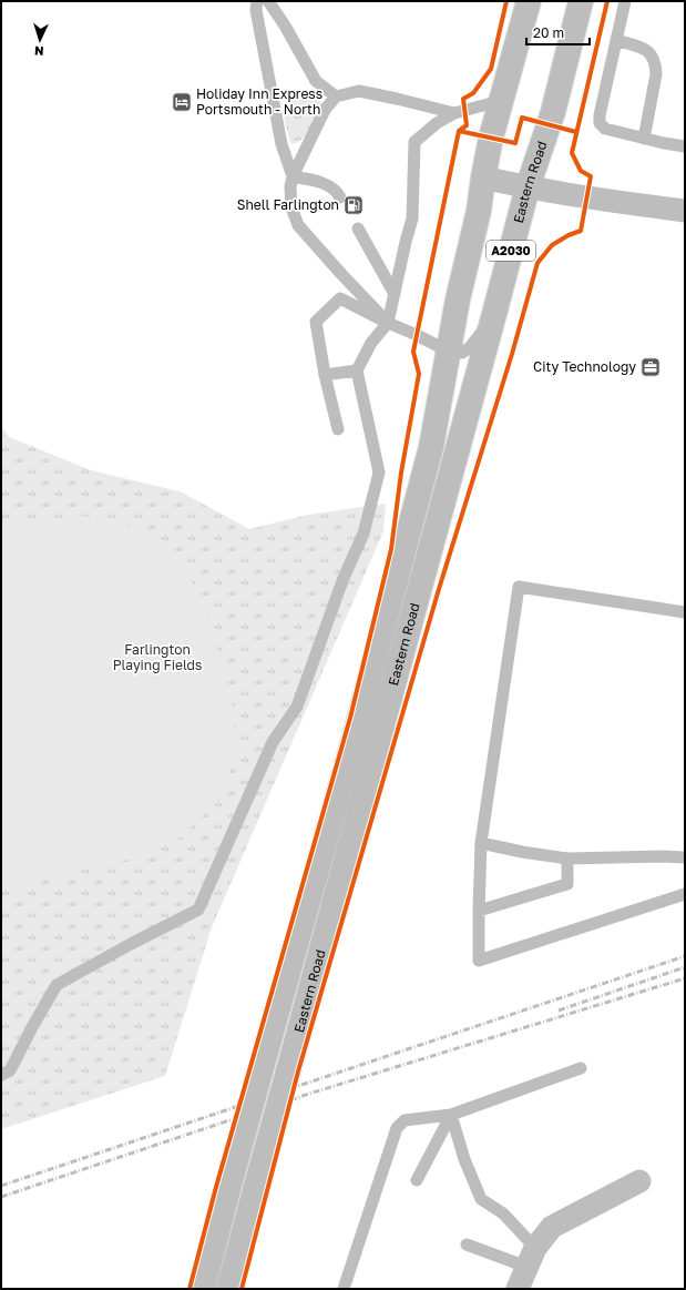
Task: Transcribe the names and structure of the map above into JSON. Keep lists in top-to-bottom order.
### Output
{
  "streets": {
    "main road": ["Eastern Road", "A2030"]
  },
  "parks": ["Farlington Playing Fields"],
  "places": {
    "hotel": ["Holiday Inn Express Portsmouth - North"],
    "fuel station": ["Shell Farlington"],
    "office": ["City Technology"]
  },
  "scale_bar": "20 m",
  "north": "bottom"
}
